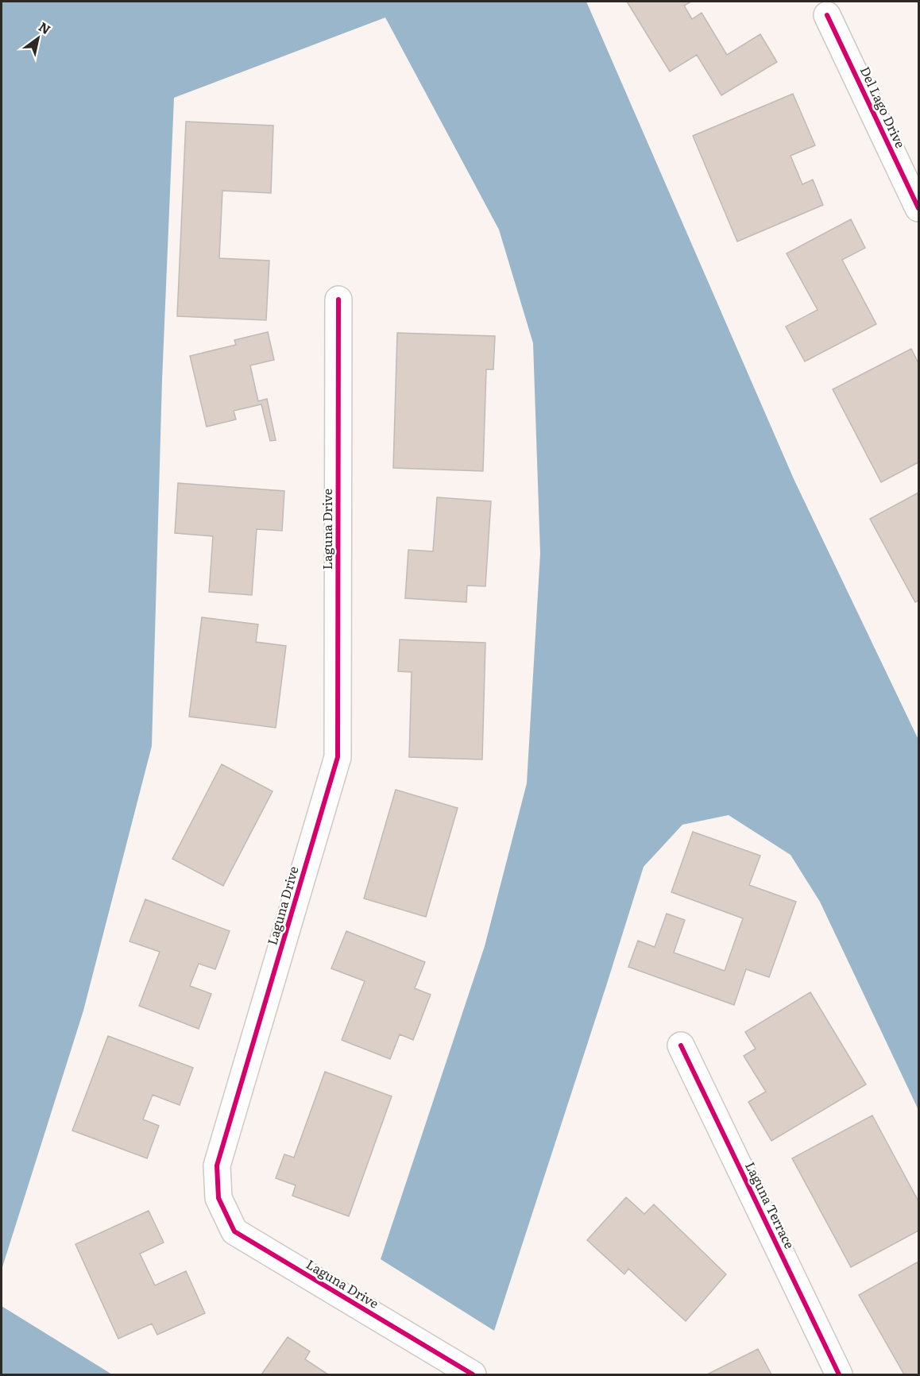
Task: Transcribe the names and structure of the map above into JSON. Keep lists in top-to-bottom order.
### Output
{
  "streets": {
    "street": ["Del Lago Drive", "Laguna Drive", "Laguna Terrace"]
  },
  "north": "top right"
}
